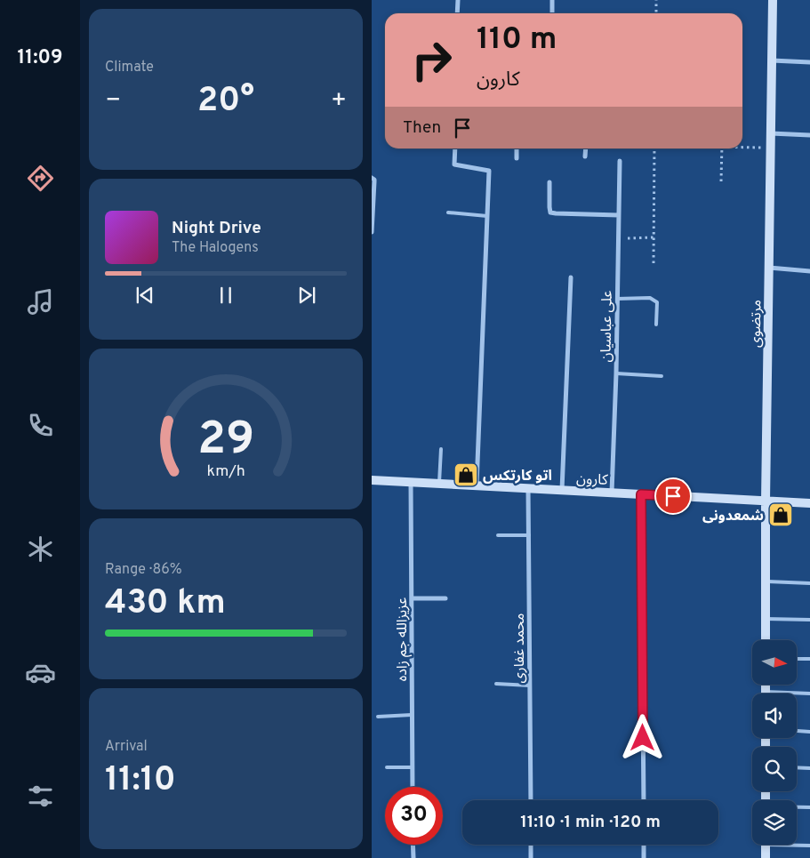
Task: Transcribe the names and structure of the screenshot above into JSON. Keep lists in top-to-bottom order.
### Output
{
  "streets": {
    "street": [
      "مرتضوی",
      "علی عباسیان",
      "کارون",
      "عزیزالله جم زاده",
      "محمد غفاری"
    ]
  },
  "crossings": [
    ["مرتضوی", "کارون"],
    ["علی عباسیان", "کارون"],
    ["کارون", "عزیزالله جم زاده"],
    ["کارون", "محمد غفاری"]
  ],
  "places": {
    "shop": ["اتو کارتکس", "شمعدونی"]
  },
  "north": "right",
  "page": {
    "tabs": "11:09",
    "tile": [
      "Climate",
      ["Range · 86%", "430 km"],
      ["Arrival", "11:10"]
    ],
    "turn": ["110 m", "کارون"],
    "heat": ["−", "20°", "+"],
    "then": "Then",
    "song": ["Night Drive", "The Halogens"],
    "limit": "30",
    "trip": "11:10 · 1 min · 120 m",
    "gauge": ["29", "km/h"]
  }
}
